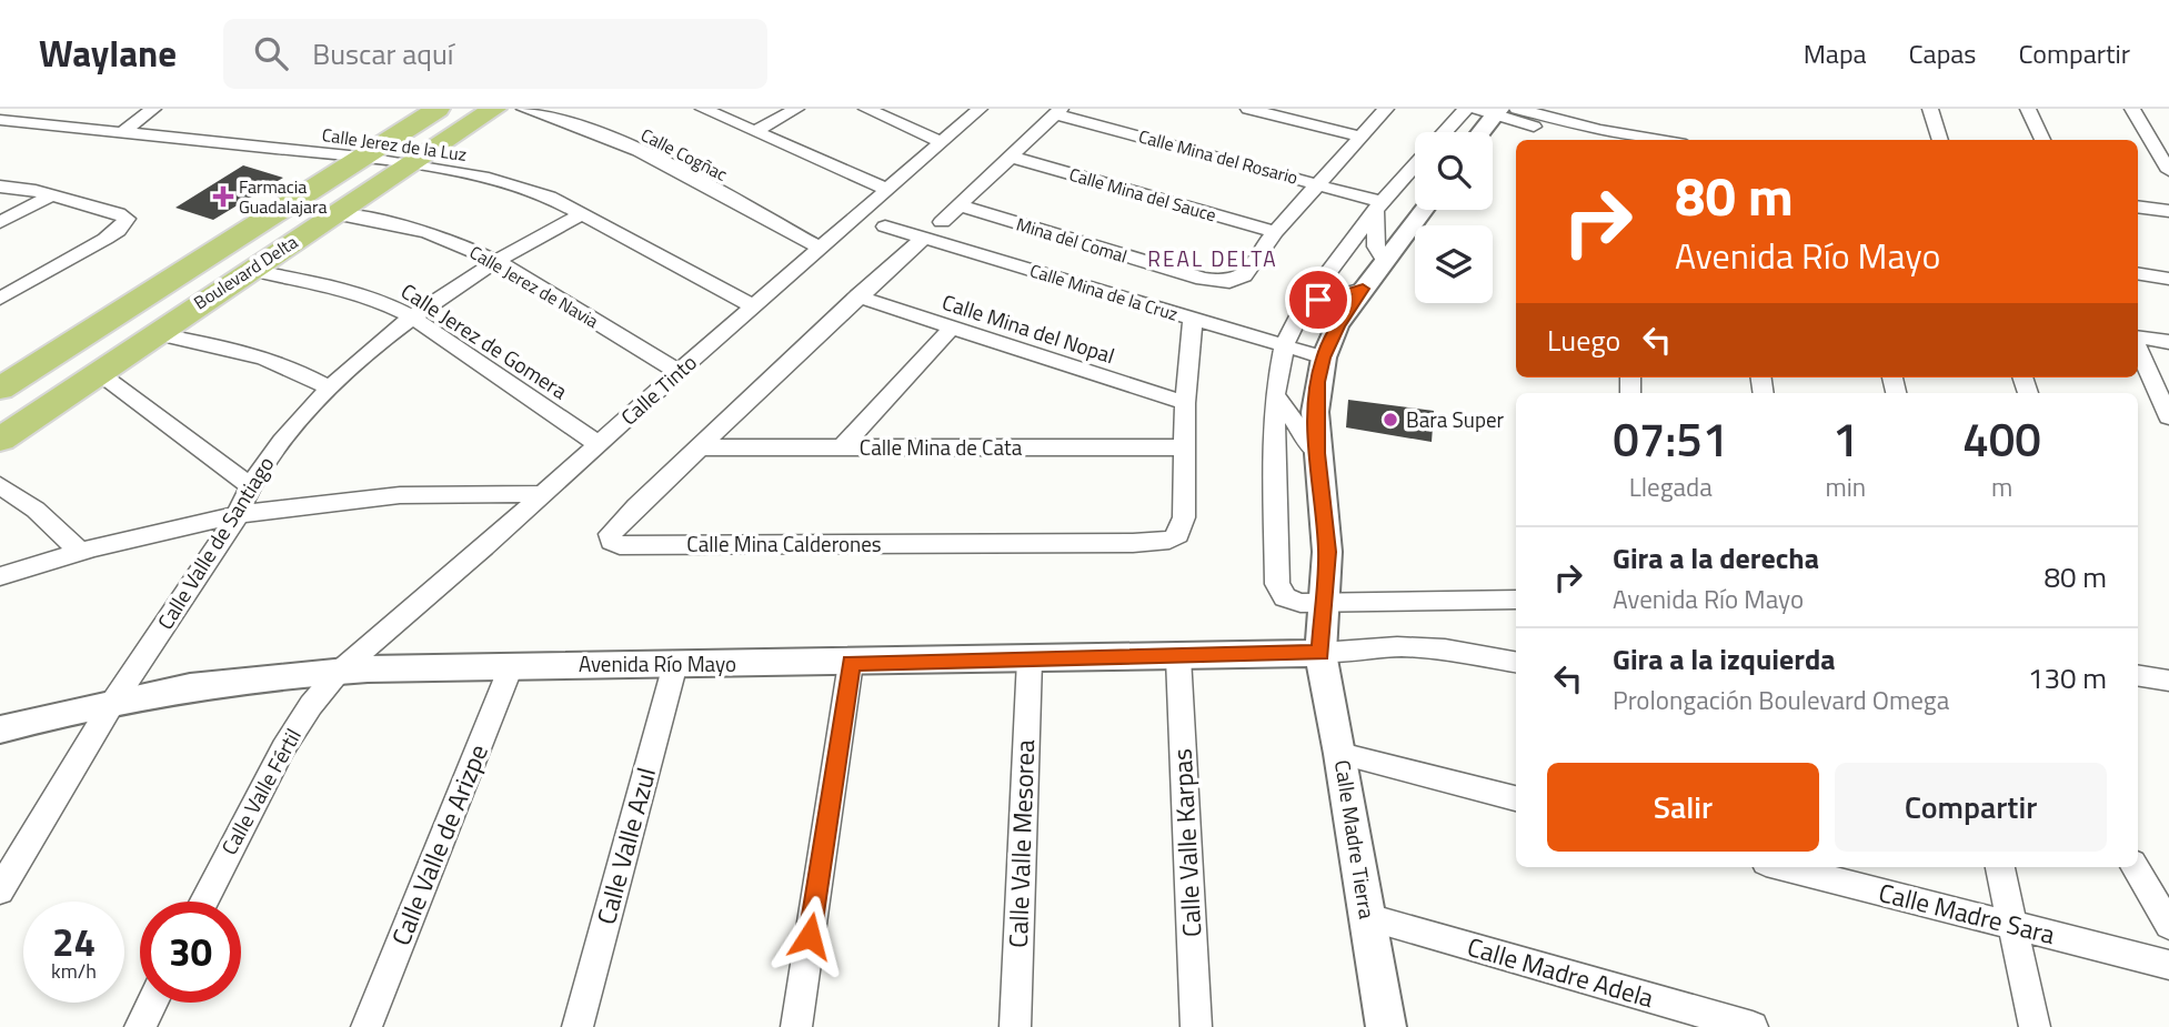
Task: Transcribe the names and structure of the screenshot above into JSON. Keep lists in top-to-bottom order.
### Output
{
  "streets": {
    "main road": ["Boulevard Delta"],
    "street": [
      "Calle Jerez de la Luz",
      "Calle Cogñac",
      "Calle Mina del Rosario",
      "Calle Mina del Sauce",
      "Mina del Comal",
      "Calle Jerez de Navia",
      "Calle Mina de la Cruz",
      "Calle Mina del Nopal",
      "Calle Jerez de Gomera",
      "Calle Tinto",
      "Calle Mina de Cata",
      "Calle Valle de Santiago",
      "Calle Mina Calderones",
      "Avenida Río Mayo",
      "Calle Valle Fértil",
      "Calle Madre Tierra",
      "Calle Valle Karpas",
      "Calle Valle Mesorea",
      "Calle Valle de Arizpe",
      "Calle Valle Azul",
      "Calle Madre Sara",
      "Calle Madre Adela"
    ]
  },
  "crossings": [
    ["Calle Jerez de la Luz", "Boulevard Delta"],
    ["Calle Jerez de la Luz", "Calle Tinto"],
    ["Calle Jerez de la Luz", "Calle Valle de Santiago"],
    ["Calle Cogñac", "Calle Tinto"],
    ["Calle Mina del Sauce", "Mina del Comal"],
    ["Boulevard Delta", "Calle Jerez de Navia"],
    ["Boulevard Delta", "Calle Jerez de Gomera"],
    ["Calle Jerez de Navia", "Calle Tinto"],
    ["Calle Jerez de Navia", "Calle Valle de Santiago"],
    ["Calle Mina de la Cruz", "Calle Mina Calderones"],
    ["Calle Mina de la Cruz", "Calle Madre Tierra"],
    ["Calle Mina del Nopal", "Calle Mina Calderones"],
    ["Calle Jerez de Gomera", "Calle Tinto"],
    ["Calle Jerez de Gomera", "Calle Valle de Santiago"],
    ["Calle Tinto", "Avenida Río Mayo"],
    ["Calle Tinto", "Calle Valle Fértil"],
    ["Calle Mina de Cata", "Calle Mina Calderones"],
    ["Calle Valle de Santiago", "Avenida Río Mayo"],
    ["Avenida Río Mayo", "Calle Valle Fértil"],
    ["Avenida Río Mayo", "Calle Madre Tierra"],
    ["Avenida Río Mayo", "Calle Valle Karpas"],
    ["Avenida Río Mayo", "Calle Valle Mesorea"],
    ["Avenida Río Mayo", "Calle Valle de Arizpe"],
    ["Avenida Río Mayo", "Calle Valle Azul"],
    ["Calle Madre Tierra", "Calle Madre Adela"]
  ],
  "districts": ["REAL DELTA"],
  "places": {
    "health": ["Farmacia Guadalajara"],
    "other": ["Bara Super"]
  },
  "page": {
    "header": "Waylane",
    "search": "Buscar aquí",
    "nav": ["Mapa", "Capas", "Compartir"],
    "turn": ["80 m", "Avenida Río Mayo"],
    "then": "Luego",
    "eta": [
      "07:51",
      "Llegada",
      "1",
      "min",
      "400",
      "m"
    ],
    "list": [
      {
        "name": "Gira a la derecha",
        "note": "Avenida Río Mayo",
        "value": "80 m"
      },
      {
        "name": "Gira a la izquierda",
        "note": "Prolongación Boulevard Omega",
        "value": "130 m"
      }
    ],
    "buttons": ["Salir", "Compartir"],
    "speed": "24 km/h",
    "limit": "30"
  }
}
